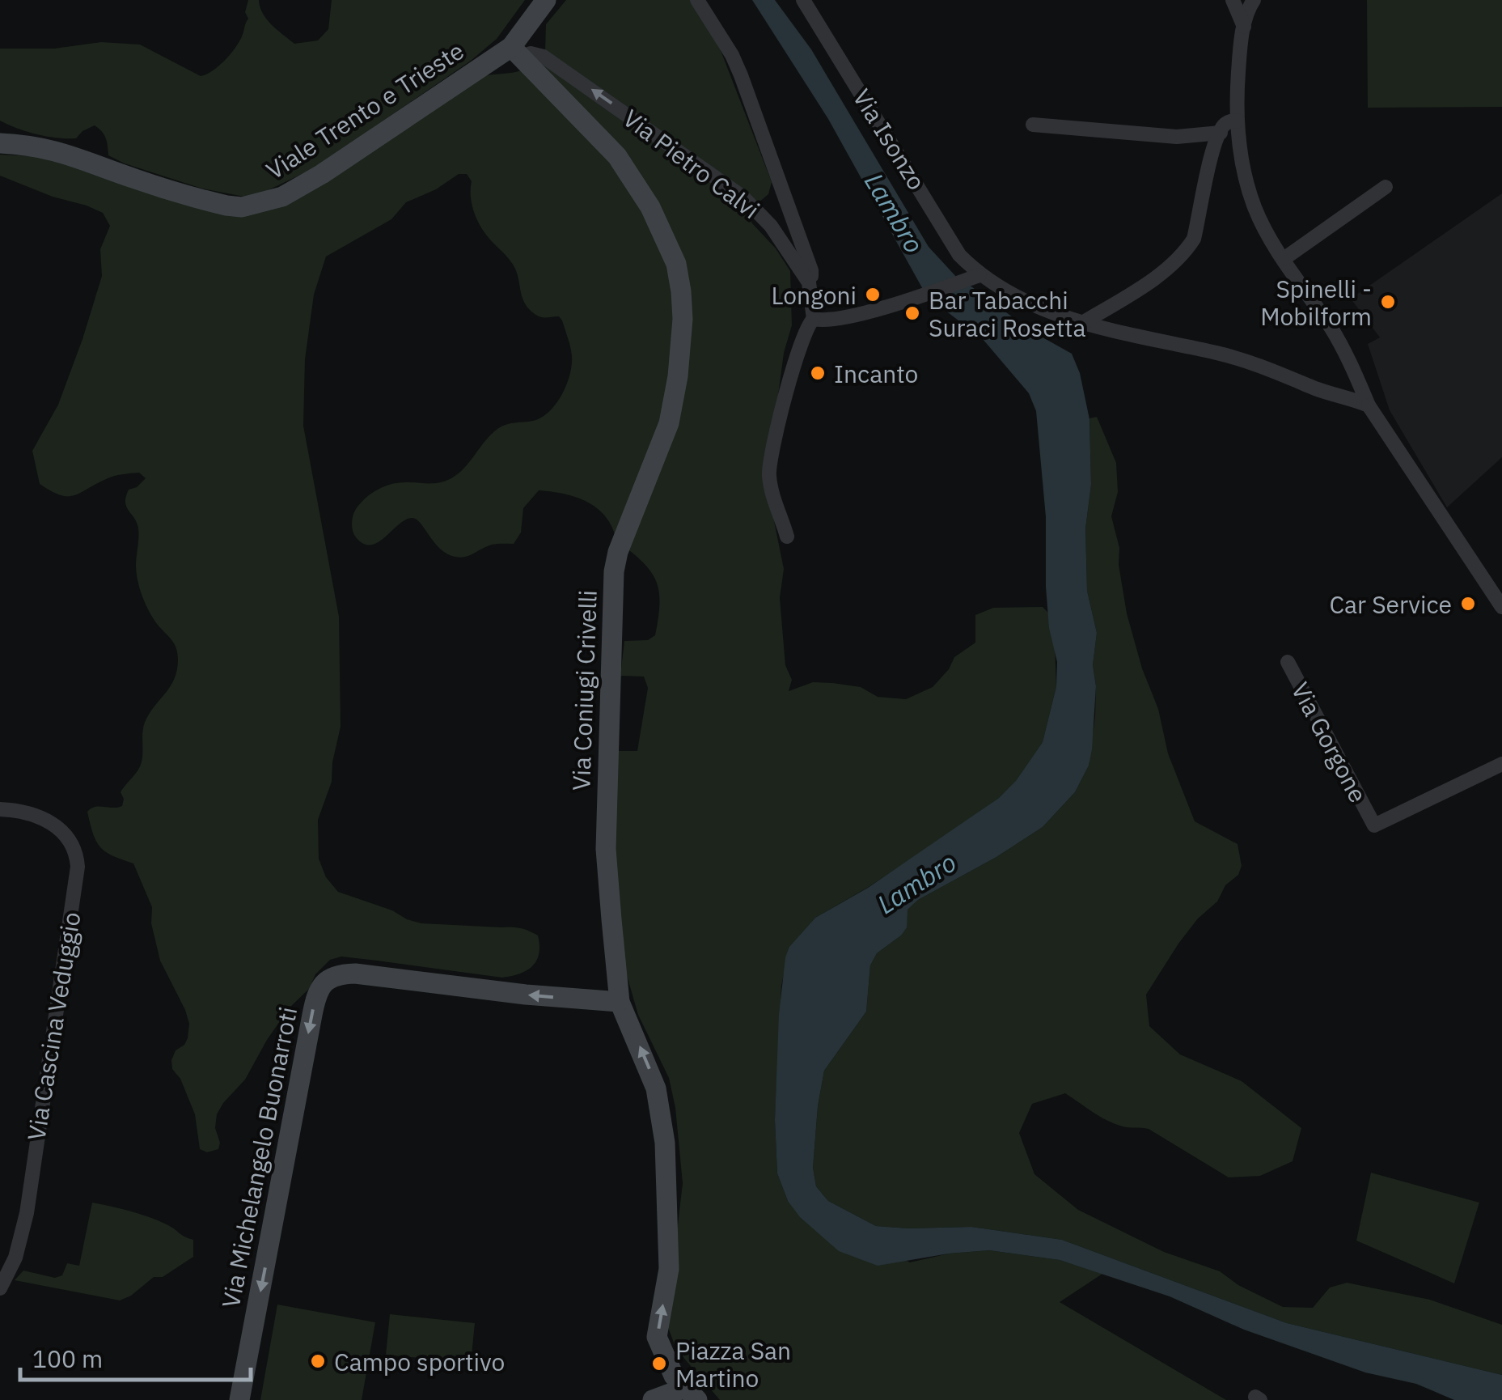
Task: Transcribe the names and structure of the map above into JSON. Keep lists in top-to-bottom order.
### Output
{
  "streets": {
    "street": [
      "Viale Trento e Trieste",
      "Via Isonzo",
      "Via Pietro Calvi",
      "Via Coniugi Crivelli",
      "Via Gorgone",
      "Via Cascina Veduggio",
      "Via Michelangelo Buonarroti"
    ]
  },
  "crossings": [
    ["Viale Trento e Trieste", "Via Pietro Calvi"],
    ["Viale Trento e Trieste", "Via Coniugi Crivelli"],
    ["Via Pietro Calvi", "Via Coniugi Crivelli"],
    ["Via Coniugi Crivelli", "Via Michelangelo Buonarroti"]
  ],
  "one_way": ["Via Pietro Calvi"],
  "water": ["Lambro"],
  "places": [
    "Longoni",
    "Spinelli - Mobilform",
    "Bar Tabacchi Suraci Rosetta",
    "Incanto",
    "Car Service",
    "Campo sportivo",
    "Piazza San Martino"
  ],
  "scale_bar": "100 m"
}
